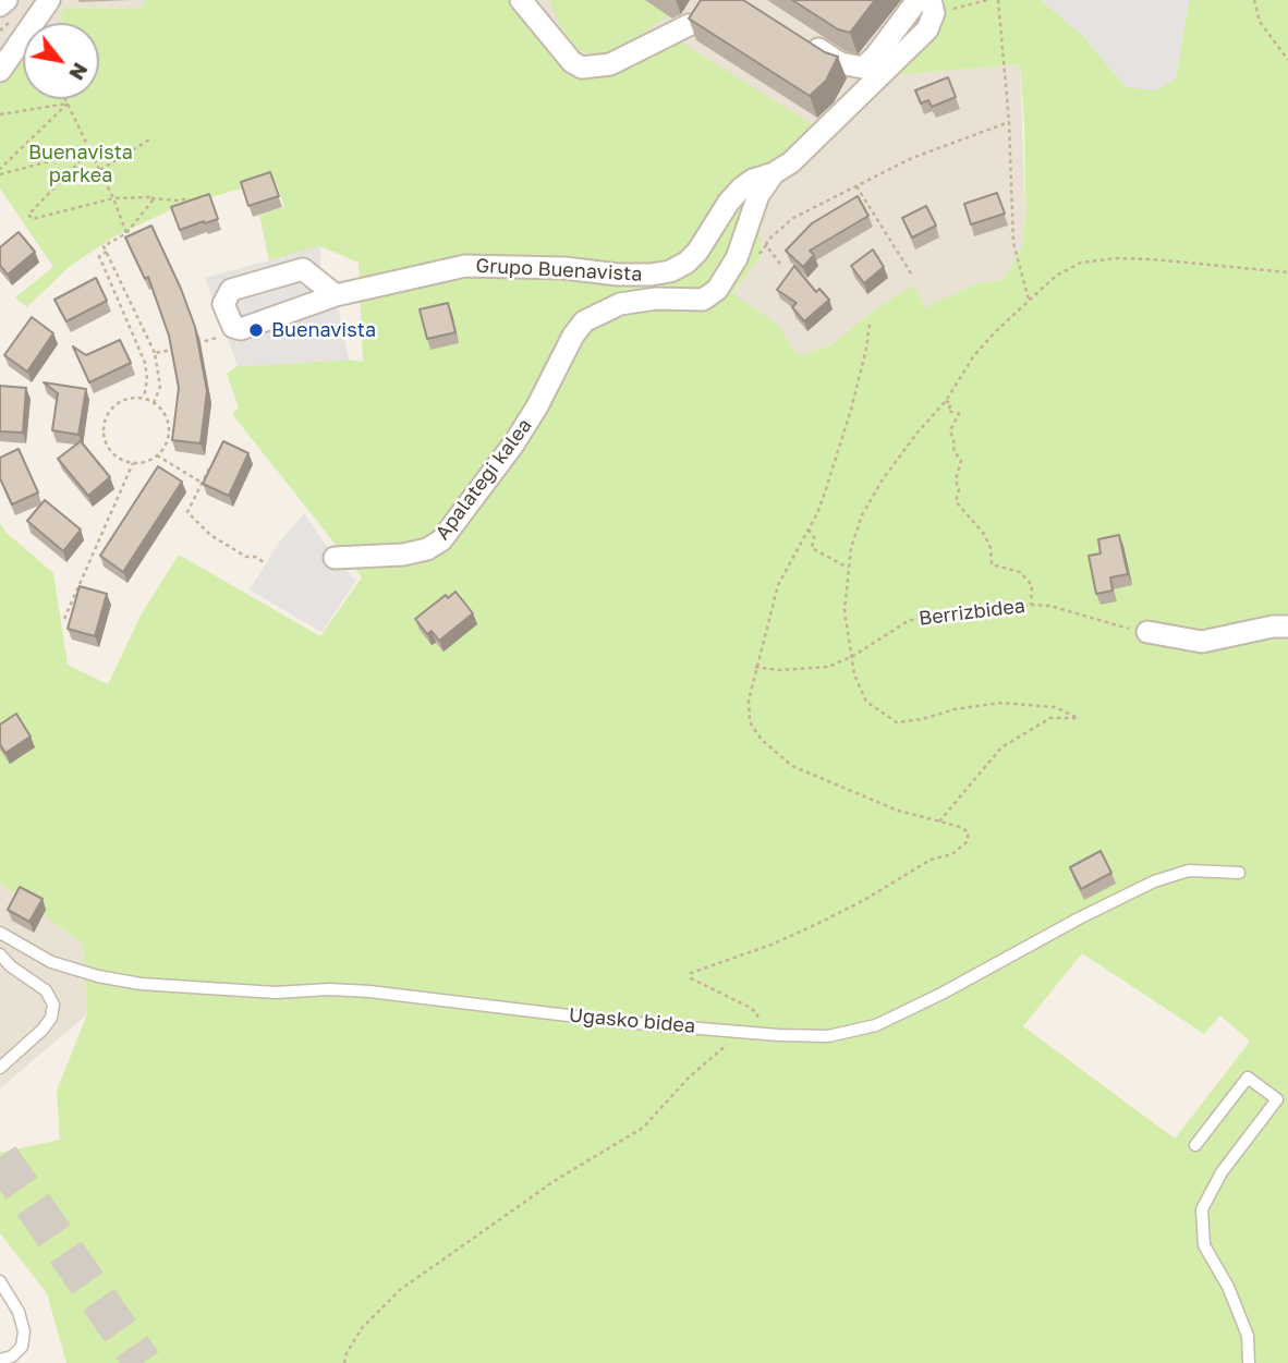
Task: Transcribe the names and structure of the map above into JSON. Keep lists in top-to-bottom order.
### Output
{
  "streets": {
    "street": ["Grupo Buenavista", "Apalategi kalea"],
    "lane": ["Ugasko bidea"],
    "path": ["Berrizbidea"]
  },
  "crossings": [
    ["Grupo Buenavista", "Apalategi kalea"]
  ],
  "parks": ["Buenavista parkea"],
  "places": ["Buenavista"],
  "north": "bottom right"
}
